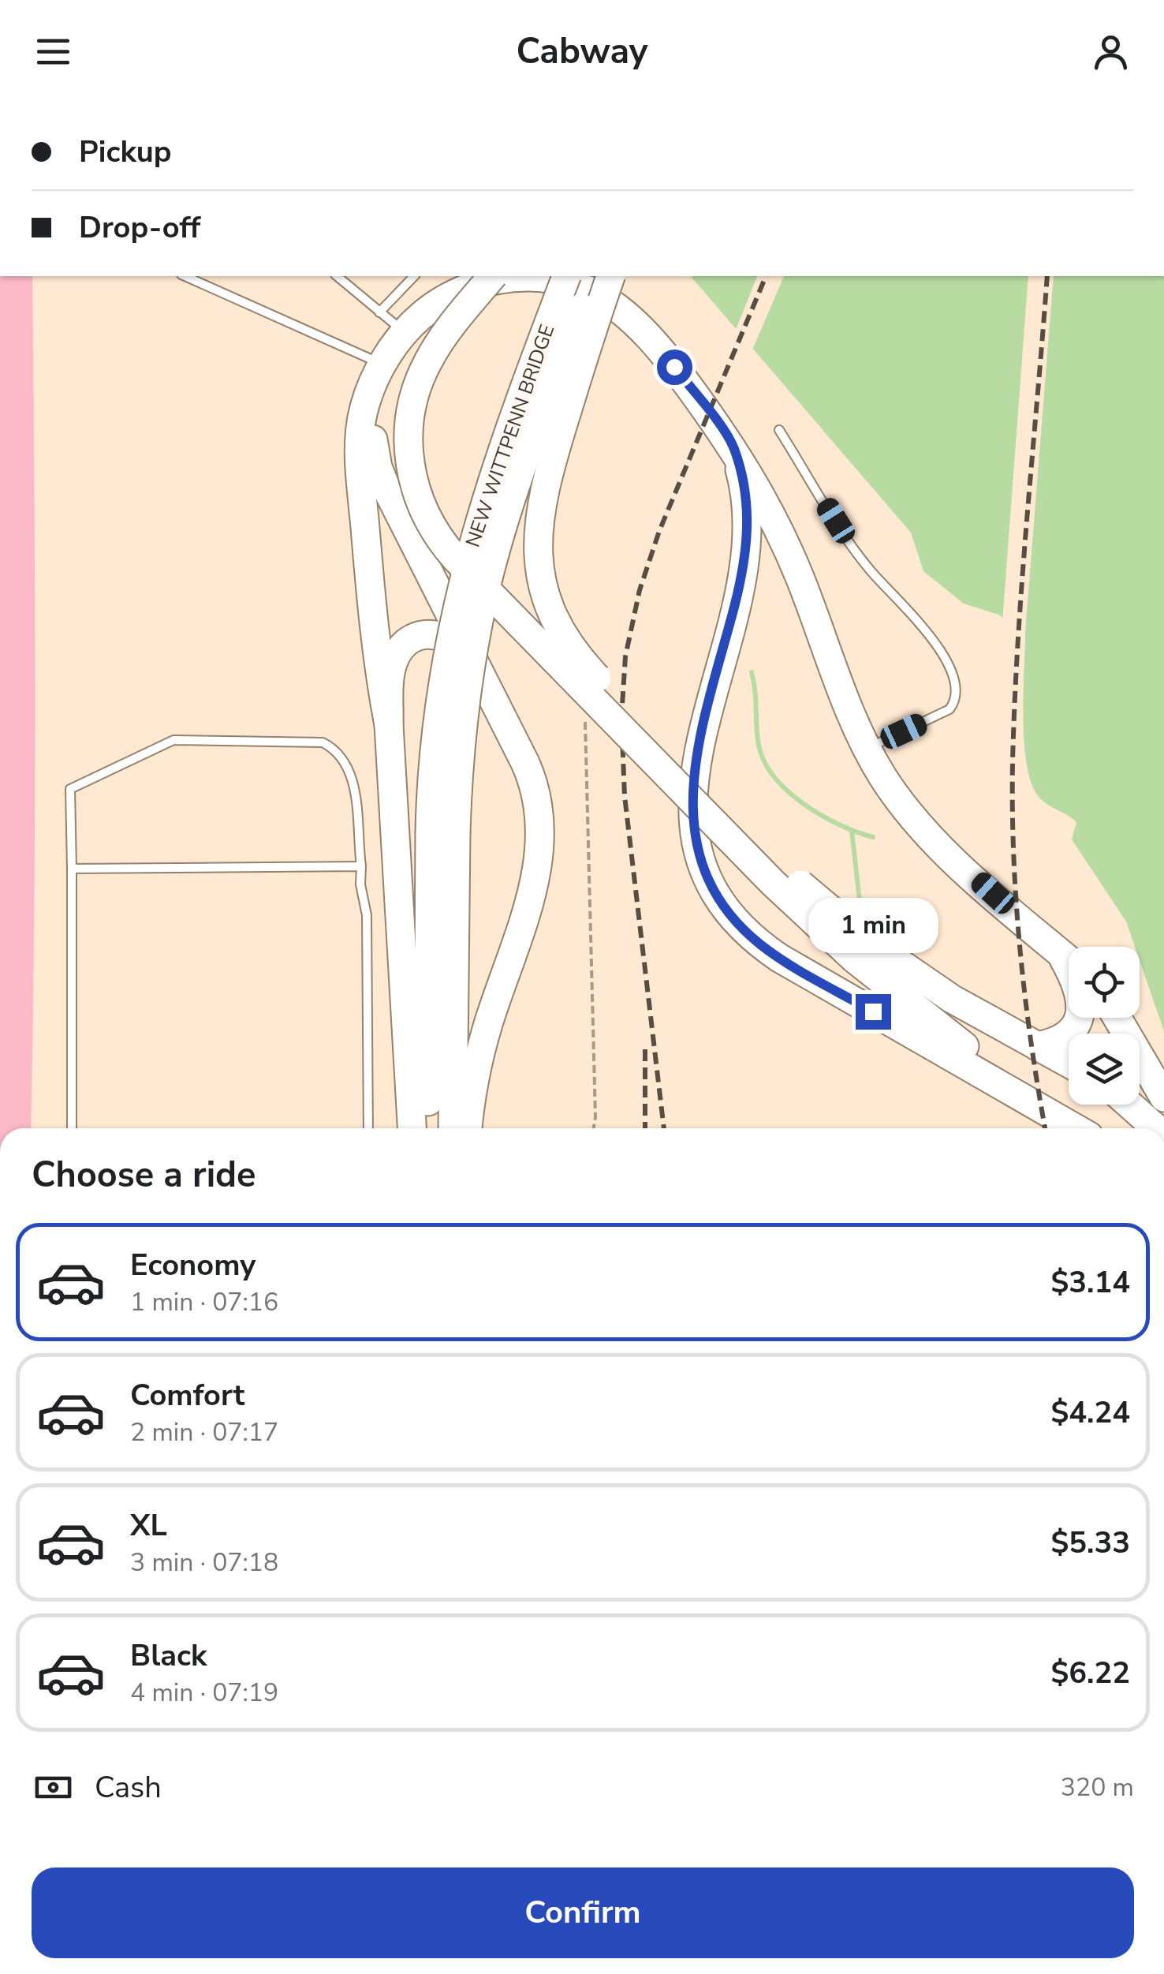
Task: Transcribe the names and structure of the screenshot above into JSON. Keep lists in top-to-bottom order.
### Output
{
  "streets": {
    "highway": ["NEW WITTPENN BRIDGE"]
  },
  "page": {
    "header": "Cabway",
    "banner": ["Pickup", "Drop-off"],
    "bubble": "1 min",
    "heading": "Choose a ride",
    "list": [
      {
        "name": "Economy",
        "note": "1 min · 07:16",
        "value": "$3.14"
      },
      {
        "name": "Comfort",
        "note": "2 min · 07:17",
        "value": "$4.24"
      },
      {
        "name": "XL",
        "note": "3 min · 07:18",
        "value": "$5.33"
      },
      {
        "name": "Black",
        "note": "4 min · 07:19",
        "value": "$6.22"
      }
    ],
    "pay": ["Cash", "320 m"],
    "buttons": "Confirm"
  }
}
